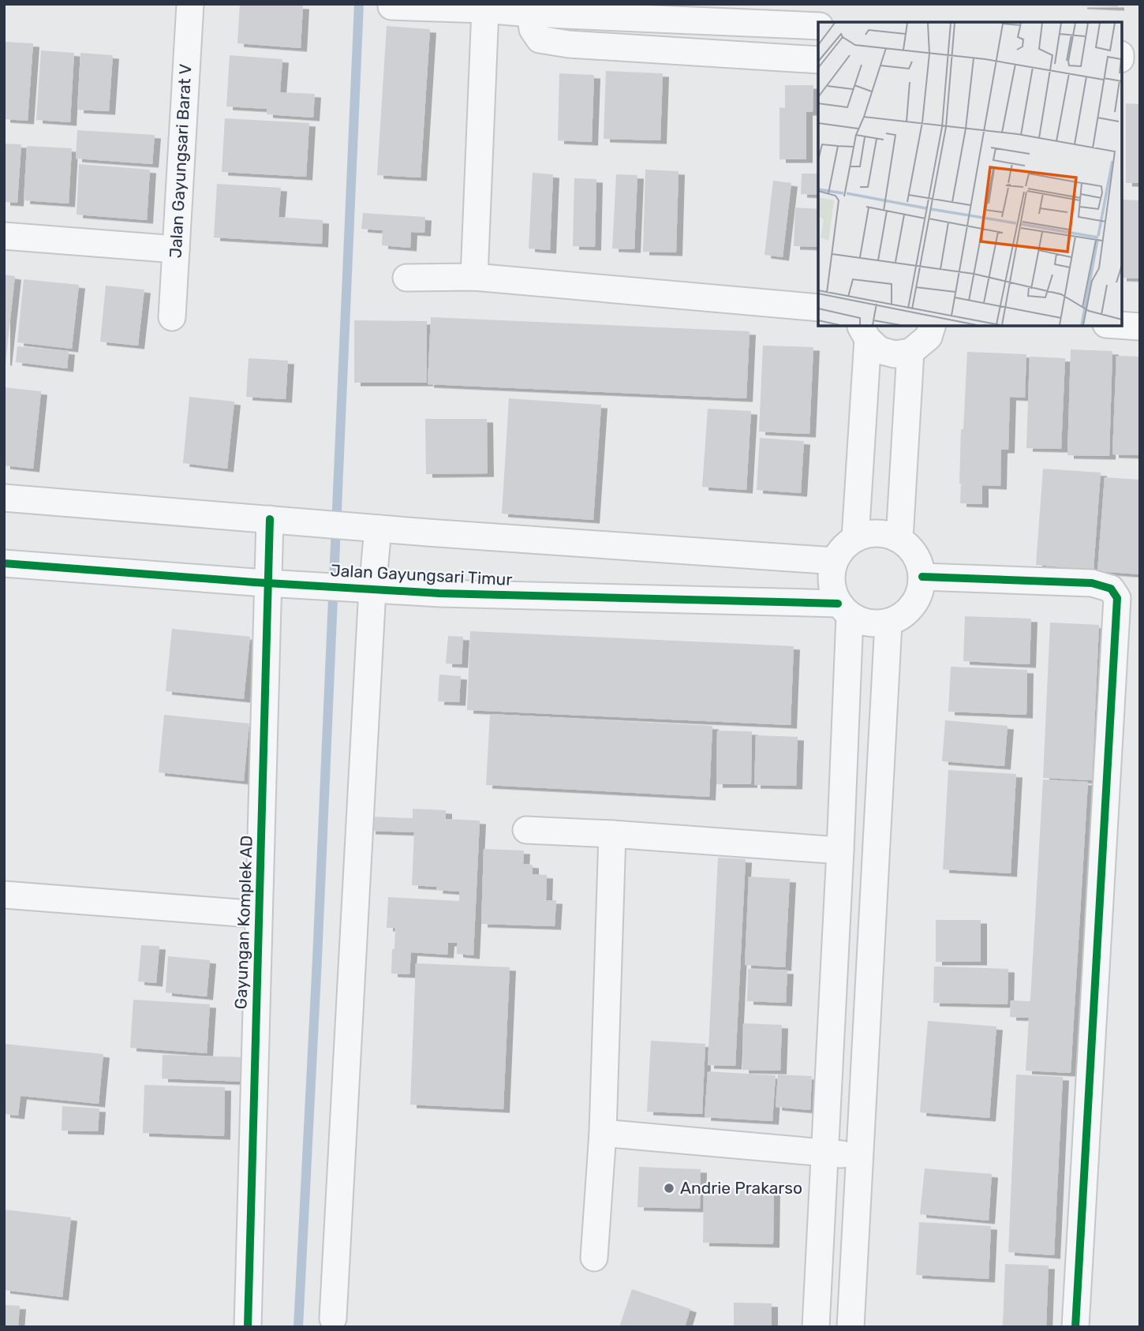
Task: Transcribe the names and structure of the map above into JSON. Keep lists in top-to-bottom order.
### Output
{
  "streets": {
    "street": ["Jalan Gayungsari Barat V", "Jalan Gayungsari Timur", "Gayungan Komplek AD"]
  },
  "crossings": [
    ["Jalan Gayungsari Timur", "Gayungan Komplek AD"]
  ],
  "places": ["Andrie Prakarso"]
}
